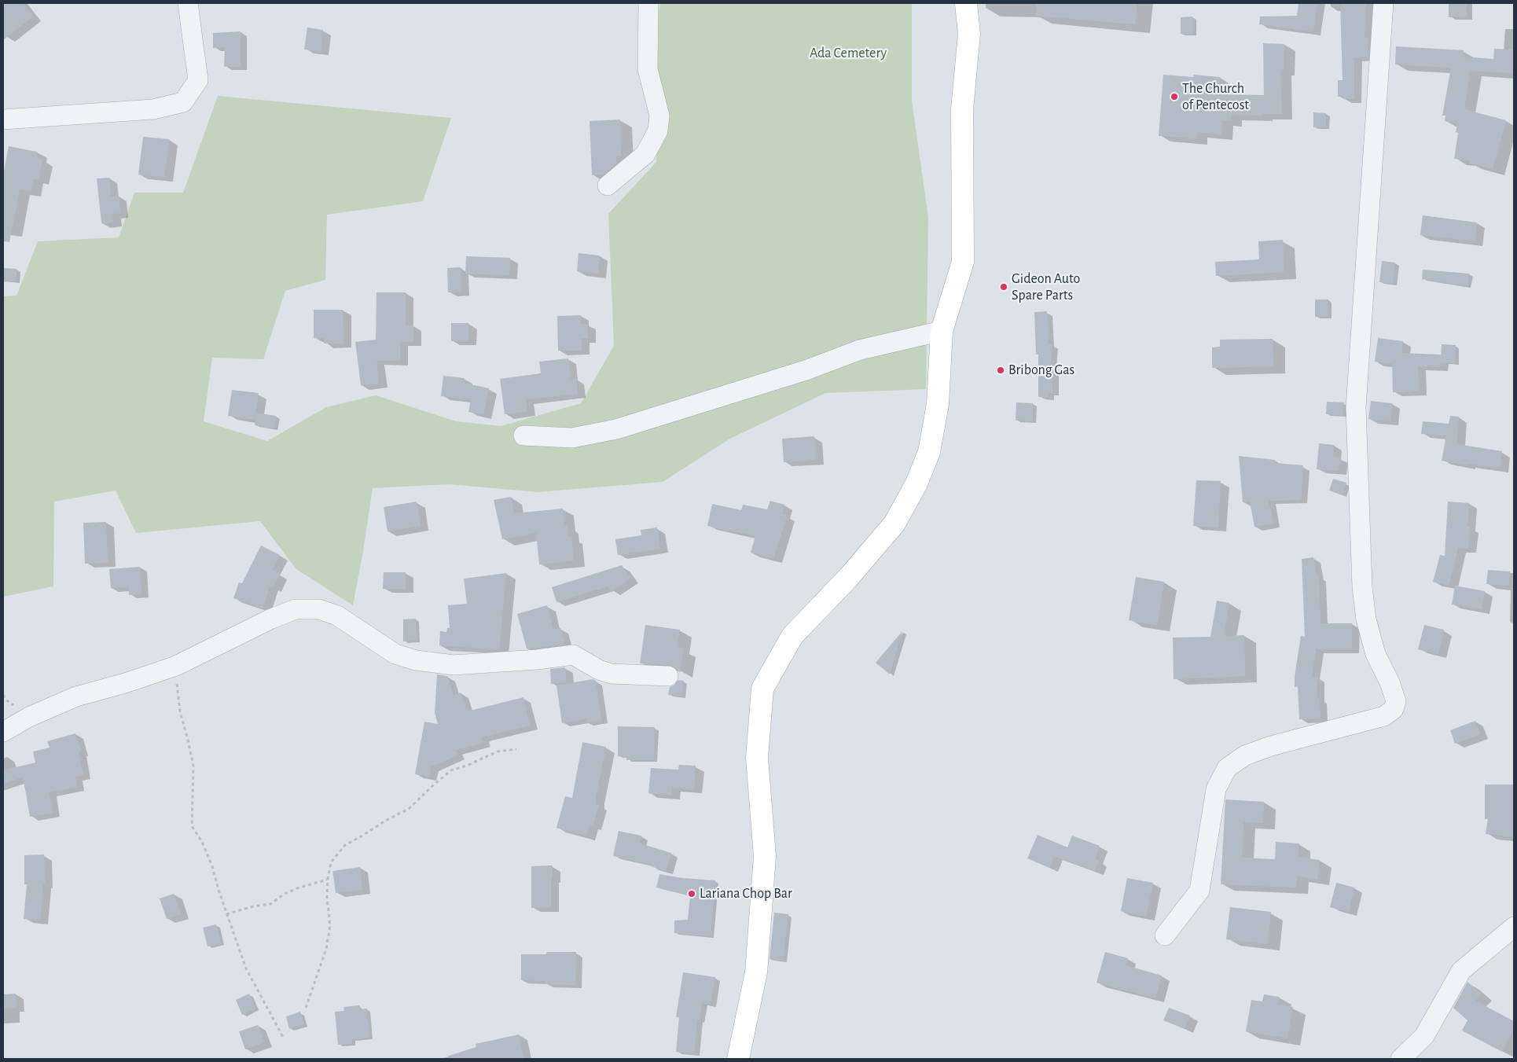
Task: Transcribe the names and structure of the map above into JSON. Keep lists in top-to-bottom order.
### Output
{
  "parks": ["Ada Cemetery"],
  "places": [
    "The Church of Pentecost",
    "Gideon Auto Spare Parts",
    "Bribong Gas",
    "Lariana Chop Bar"
  ]
}
